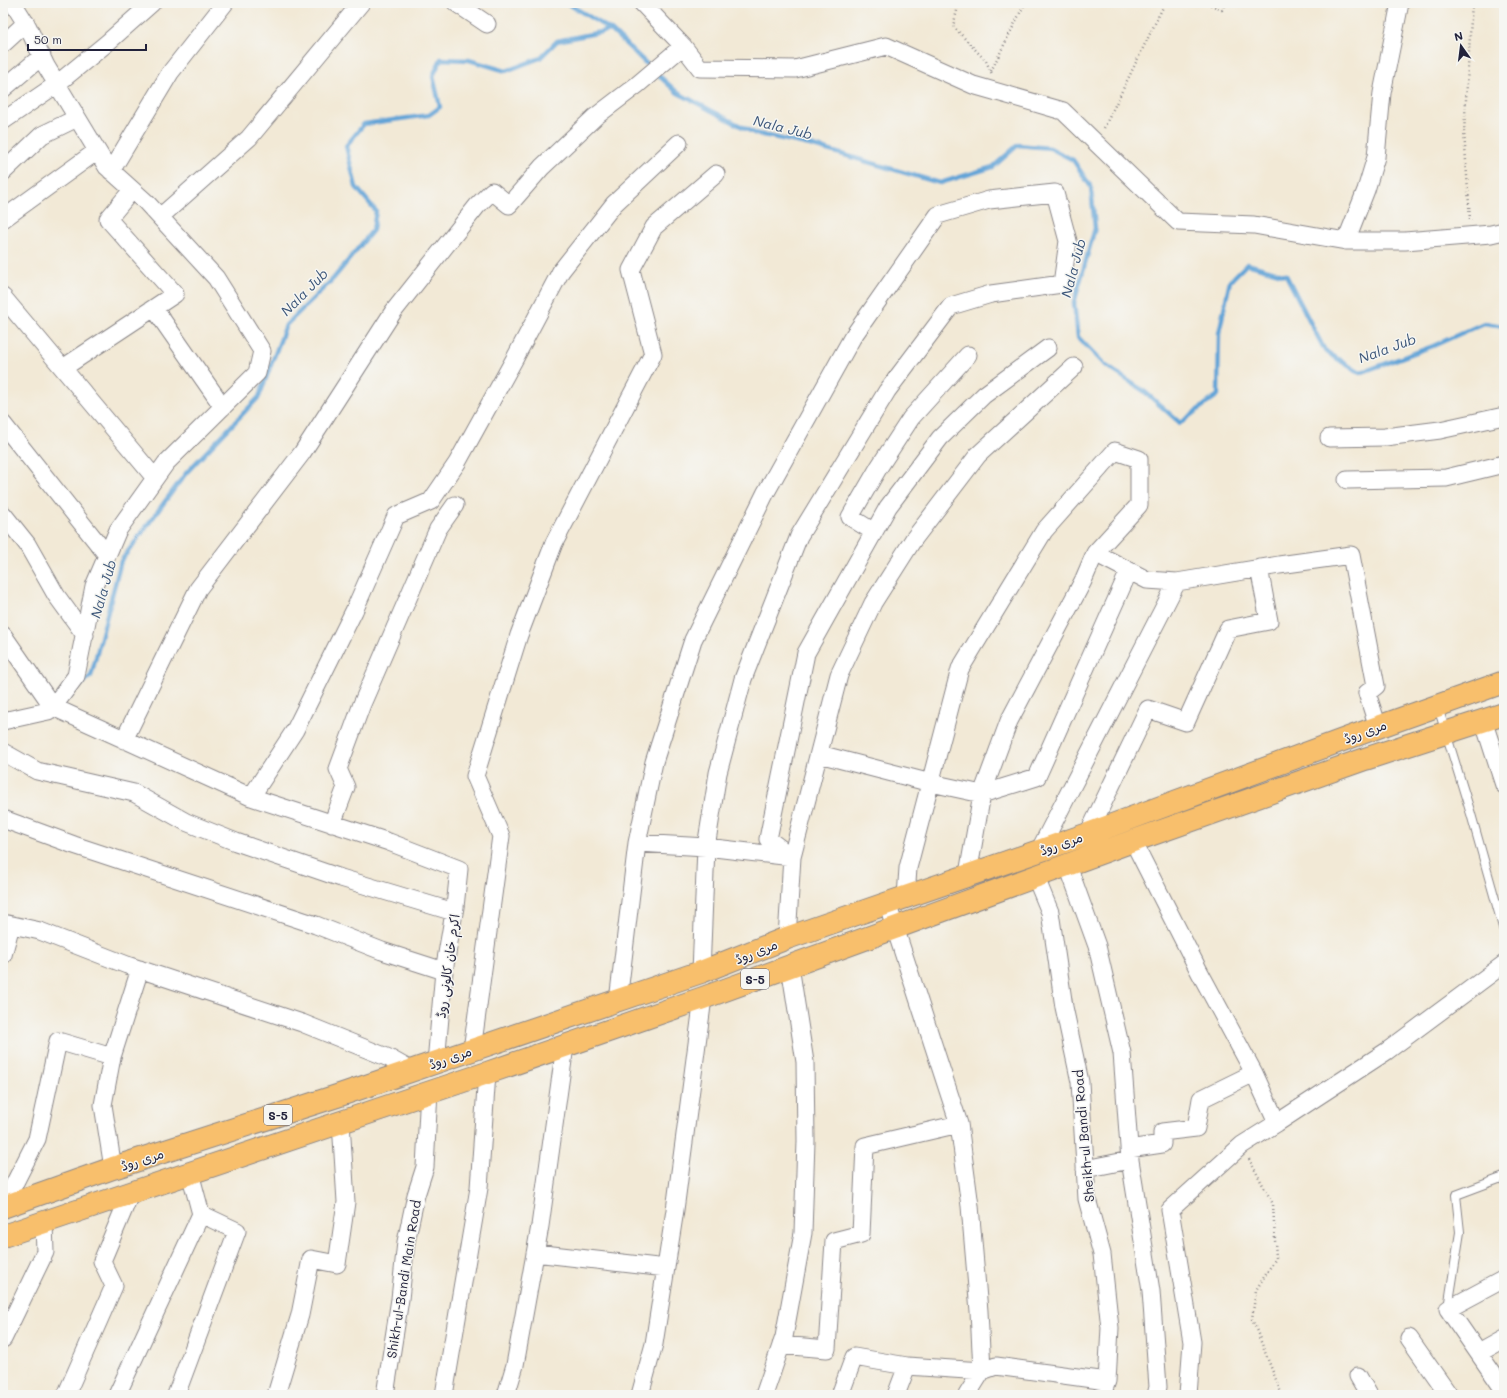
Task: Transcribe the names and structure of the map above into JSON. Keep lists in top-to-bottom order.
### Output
{
  "streets": {
    "main road": ["مری روڈ", "S-5"],
    "street": ["اکرم خان کالونی روڈ", "Sheikh-ul Bandi Road", "Shikh-ul-Bandi Main Road"]
  },
  "crossings": [
    ["مری روڈ", "اکرم خان کالونی روڈ"],
    ["مری روڈ", "Sheikh-ul Bandi Road"],
    ["مری روڈ", "Shikh-ul-Bandi Main Road"]
  ],
  "water": ["Nala Jub"],
  "scale_bar": "50 m",
  "north": "top"
}
